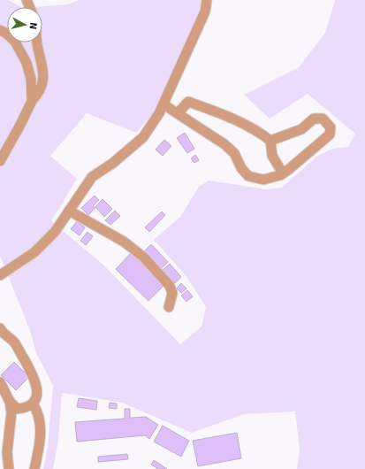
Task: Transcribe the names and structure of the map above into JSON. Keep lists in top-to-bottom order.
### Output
{
  "north": "right"
}
